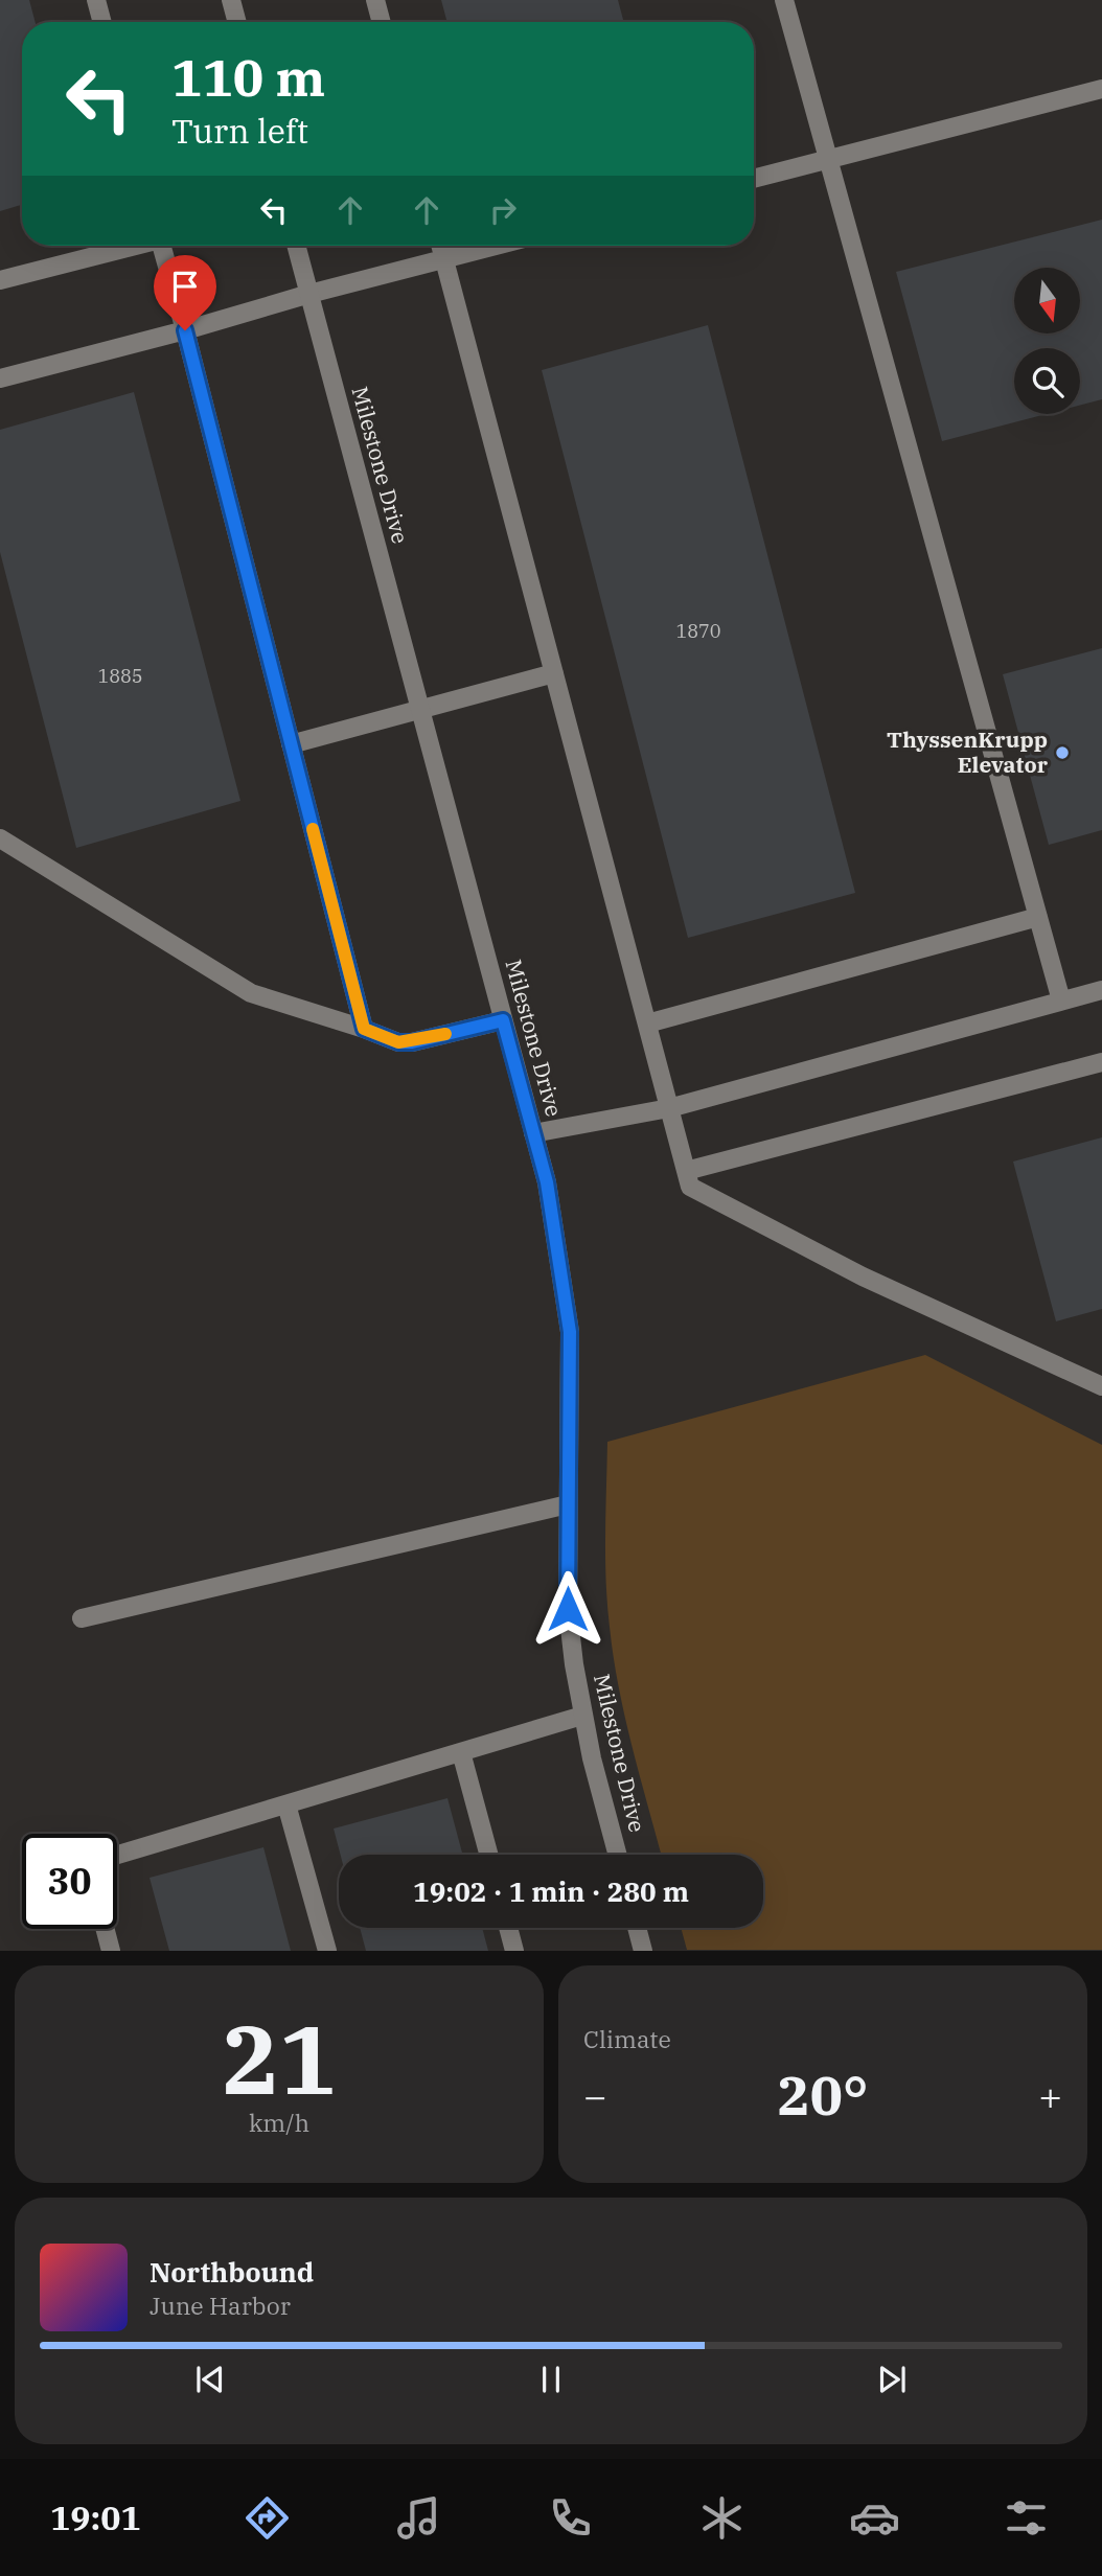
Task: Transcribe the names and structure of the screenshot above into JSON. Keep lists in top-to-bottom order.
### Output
{
  "streets": {
    "street": ["Milestone Drive"]
  },
  "places": ["ThyssenKrupp Elevator"],
  "house_numbers": ["1870", "1885"],
  "north": "bottom",
  "page": {
    "turn": ["110 m", "Turn left"],
    "limit": "30",
    "trip": "19:02 · 1 min · 280 m",
    "tile": [
      ["21", "km/h"],
      "Climate"
    ],
    "heat": ["−", "20°", "+"],
    "song": ["Northbound", "June Harbor"],
    "tabs": "19:01"
  }
}
